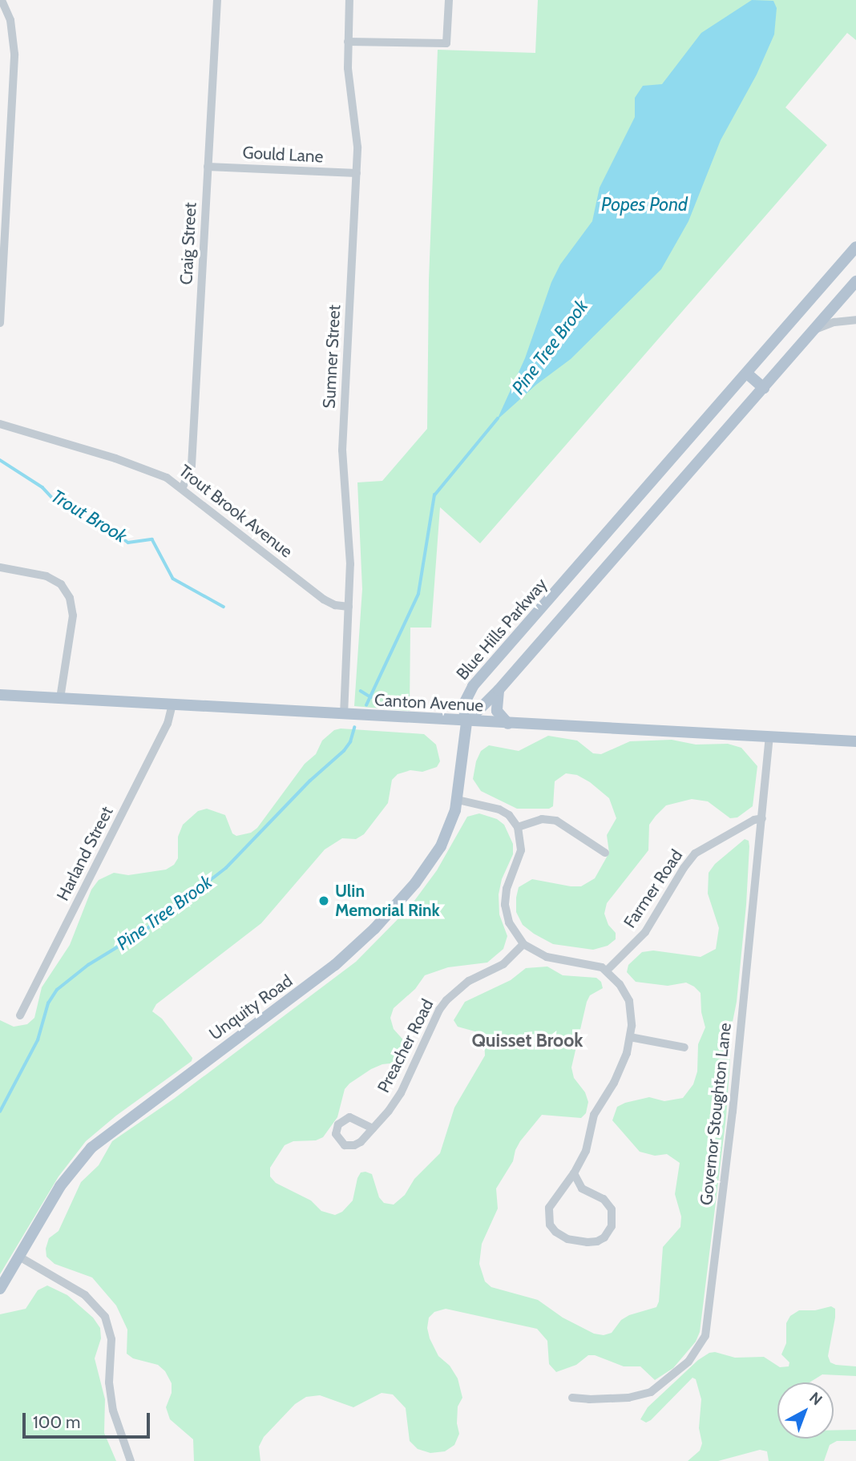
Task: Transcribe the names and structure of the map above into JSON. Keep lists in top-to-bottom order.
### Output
{
  "streets": {
    "main road": ["Blue Hills Parkway", "Canton Avenue", "Unquity Road"],
    "street": [
      "Gould Lane",
      "Craig Street",
      "Sumner Street",
      "Trout Brook Avenue",
      "Harland Street",
      "Farmer Road",
      "Preacher Road",
      "Governor Stoughton Lane"
    ]
  },
  "crossings": [
    ["Gould Lane", "Craig Street"],
    ["Gould Lane", "Sumner Street"],
    ["Craig Street", "Trout Brook Avenue"],
    ["Sumner Street", "Trout Brook Avenue"],
    ["Sumner Street", "Canton Avenue"],
    ["Blue Hills Parkway", "Canton Avenue"],
    ["Blue Hills Parkway", "Unquity Road"],
    ["Canton Avenue", "Harland Street"],
    ["Canton Avenue", "Unquity Road"],
    ["Canton Avenue", "Governor Stoughton Lane"],
    ["Farmer Road", "Governor Stoughton Lane"]
  ],
  "districts": ["Quisset Brook"],
  "water": ["Popes Pond", "Pine Tree Brook", "Trout Brook"],
  "places": ["Ulin Memorial Rink"],
  "scale_bar": "100 m",
  "north": "top right"
}
